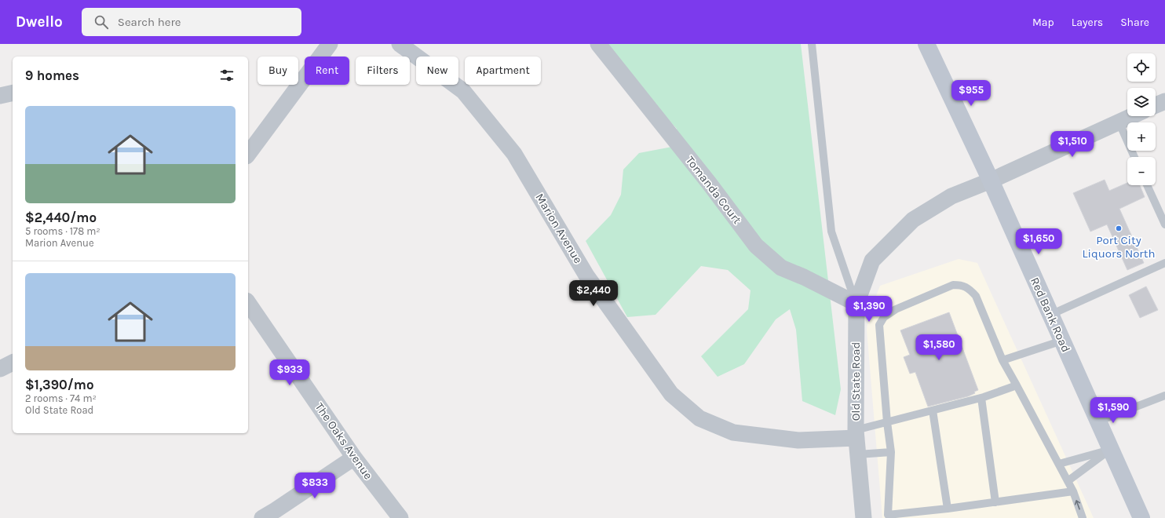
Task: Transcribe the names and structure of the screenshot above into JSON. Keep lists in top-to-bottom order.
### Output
{
  "streets": {
    "main road": ["Red Bank Road"],
    "street": [
      "Tomanda Court",
      "Marion Avenue",
      "Old State Road",
      "The Oaks Avenue"
    ]
  },
  "crossings": [
    ["Tomanda Court", "Old State Road"],
    ["Marion Avenue", "Old State Road"],
    ["Red Bank Road", "Old State Road"]
  ],
  "places": ["Port City Liquors North"],
  "page": {
    "header": "Dwello",
    "search": "Search here",
    "nav": ["Map", "Layers", "Share"],
    "map_buttons": ["+", "−"],
    "chip": [
      "Buy",
      "Rent",
      "Filters",
      "New",
      "Apartment"
    ],
    "heading": "9 homes",
    "price": [
      "$955",
      "$1,510",
      "$1,650",
      "$2,440",
      "$1,390",
      "$1,580",
      "$933",
      "$1,590",
      "$833"
    ],
    "list": [
      {
        "name": "$2,440/mo",
        "note": "5 rooms · 178 m² · Marion Avenue"
      },
      {
        "name": "$1,390/mo",
        "note": "2 rooms · 74 m² · Old State Road"
      }
    ]
  }
}
